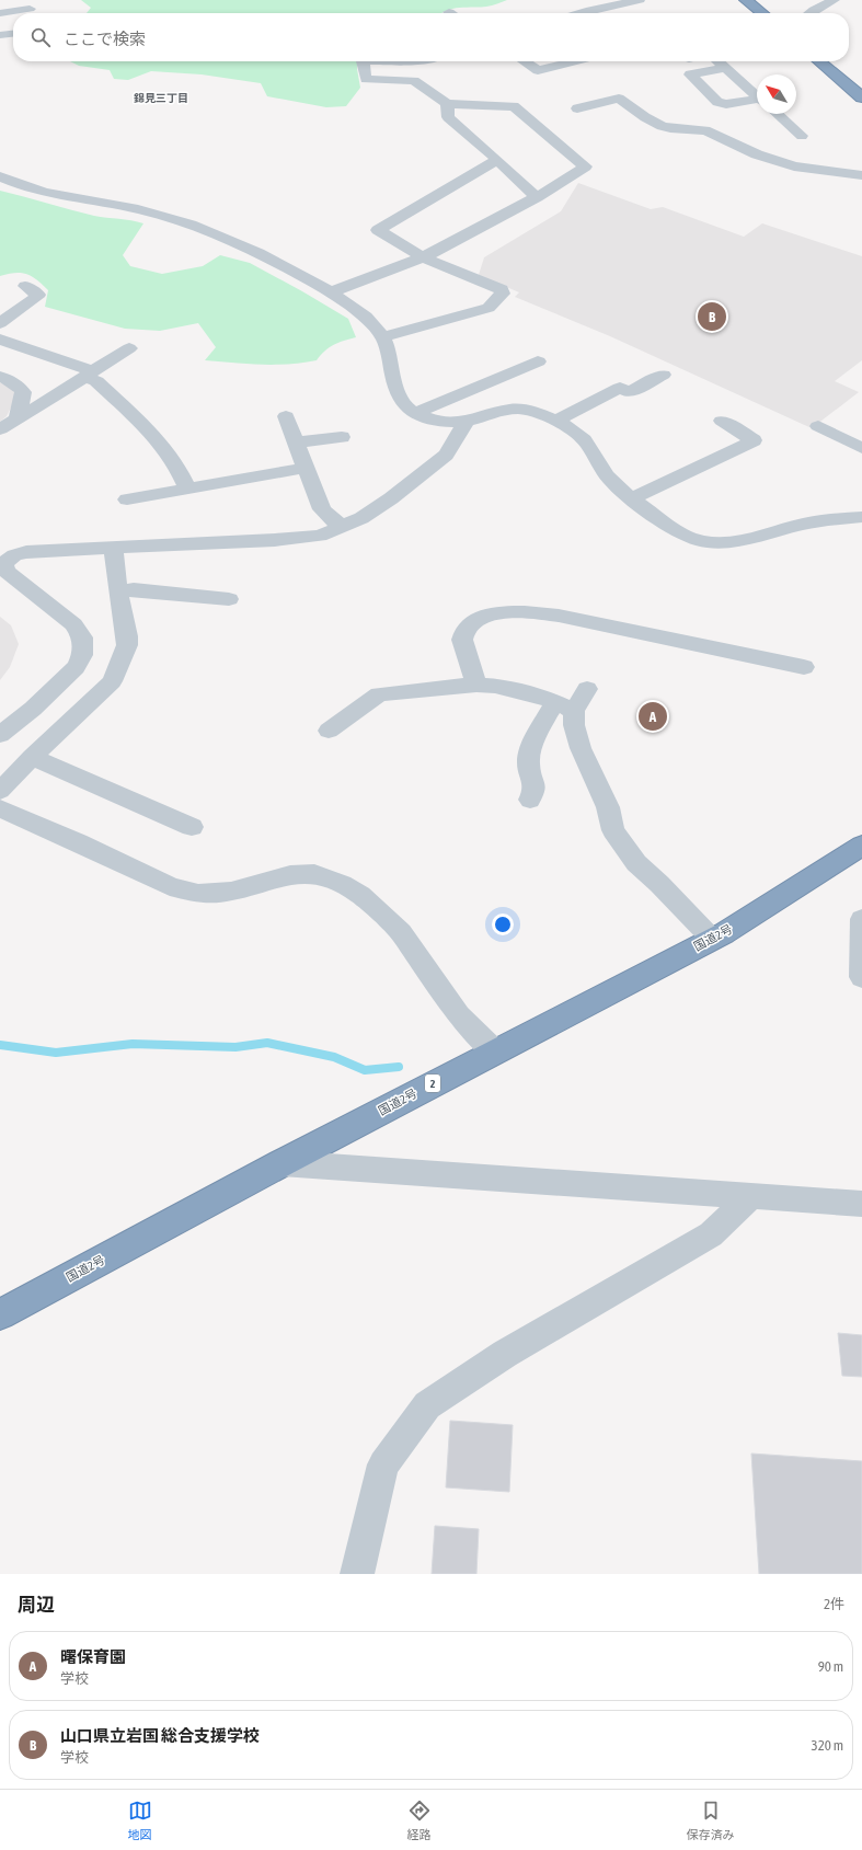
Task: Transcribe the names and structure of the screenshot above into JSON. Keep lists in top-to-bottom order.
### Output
{
  "streets": {
    "highway": ["国道2号", "2"]
  },
  "districts": ["錦見三丁目"],
  "north": "top left",
  "page": {
    "search": "ここで検索",
    "pins": ["B", "A"],
    "heading": ["周辺", "2件"],
    "list": [
      {
        "mark": "A",
        "name": "曙保育園",
        "note": "学校",
        "value": "90 m"
      },
      {
        "mark": "B",
        "name": "山口県立岩国 総合支援学校",
        "note": "学校",
        "value": "320 m"
      }
    ],
    "nav": ["地図", "経路", "保存済み"]
  }
}
